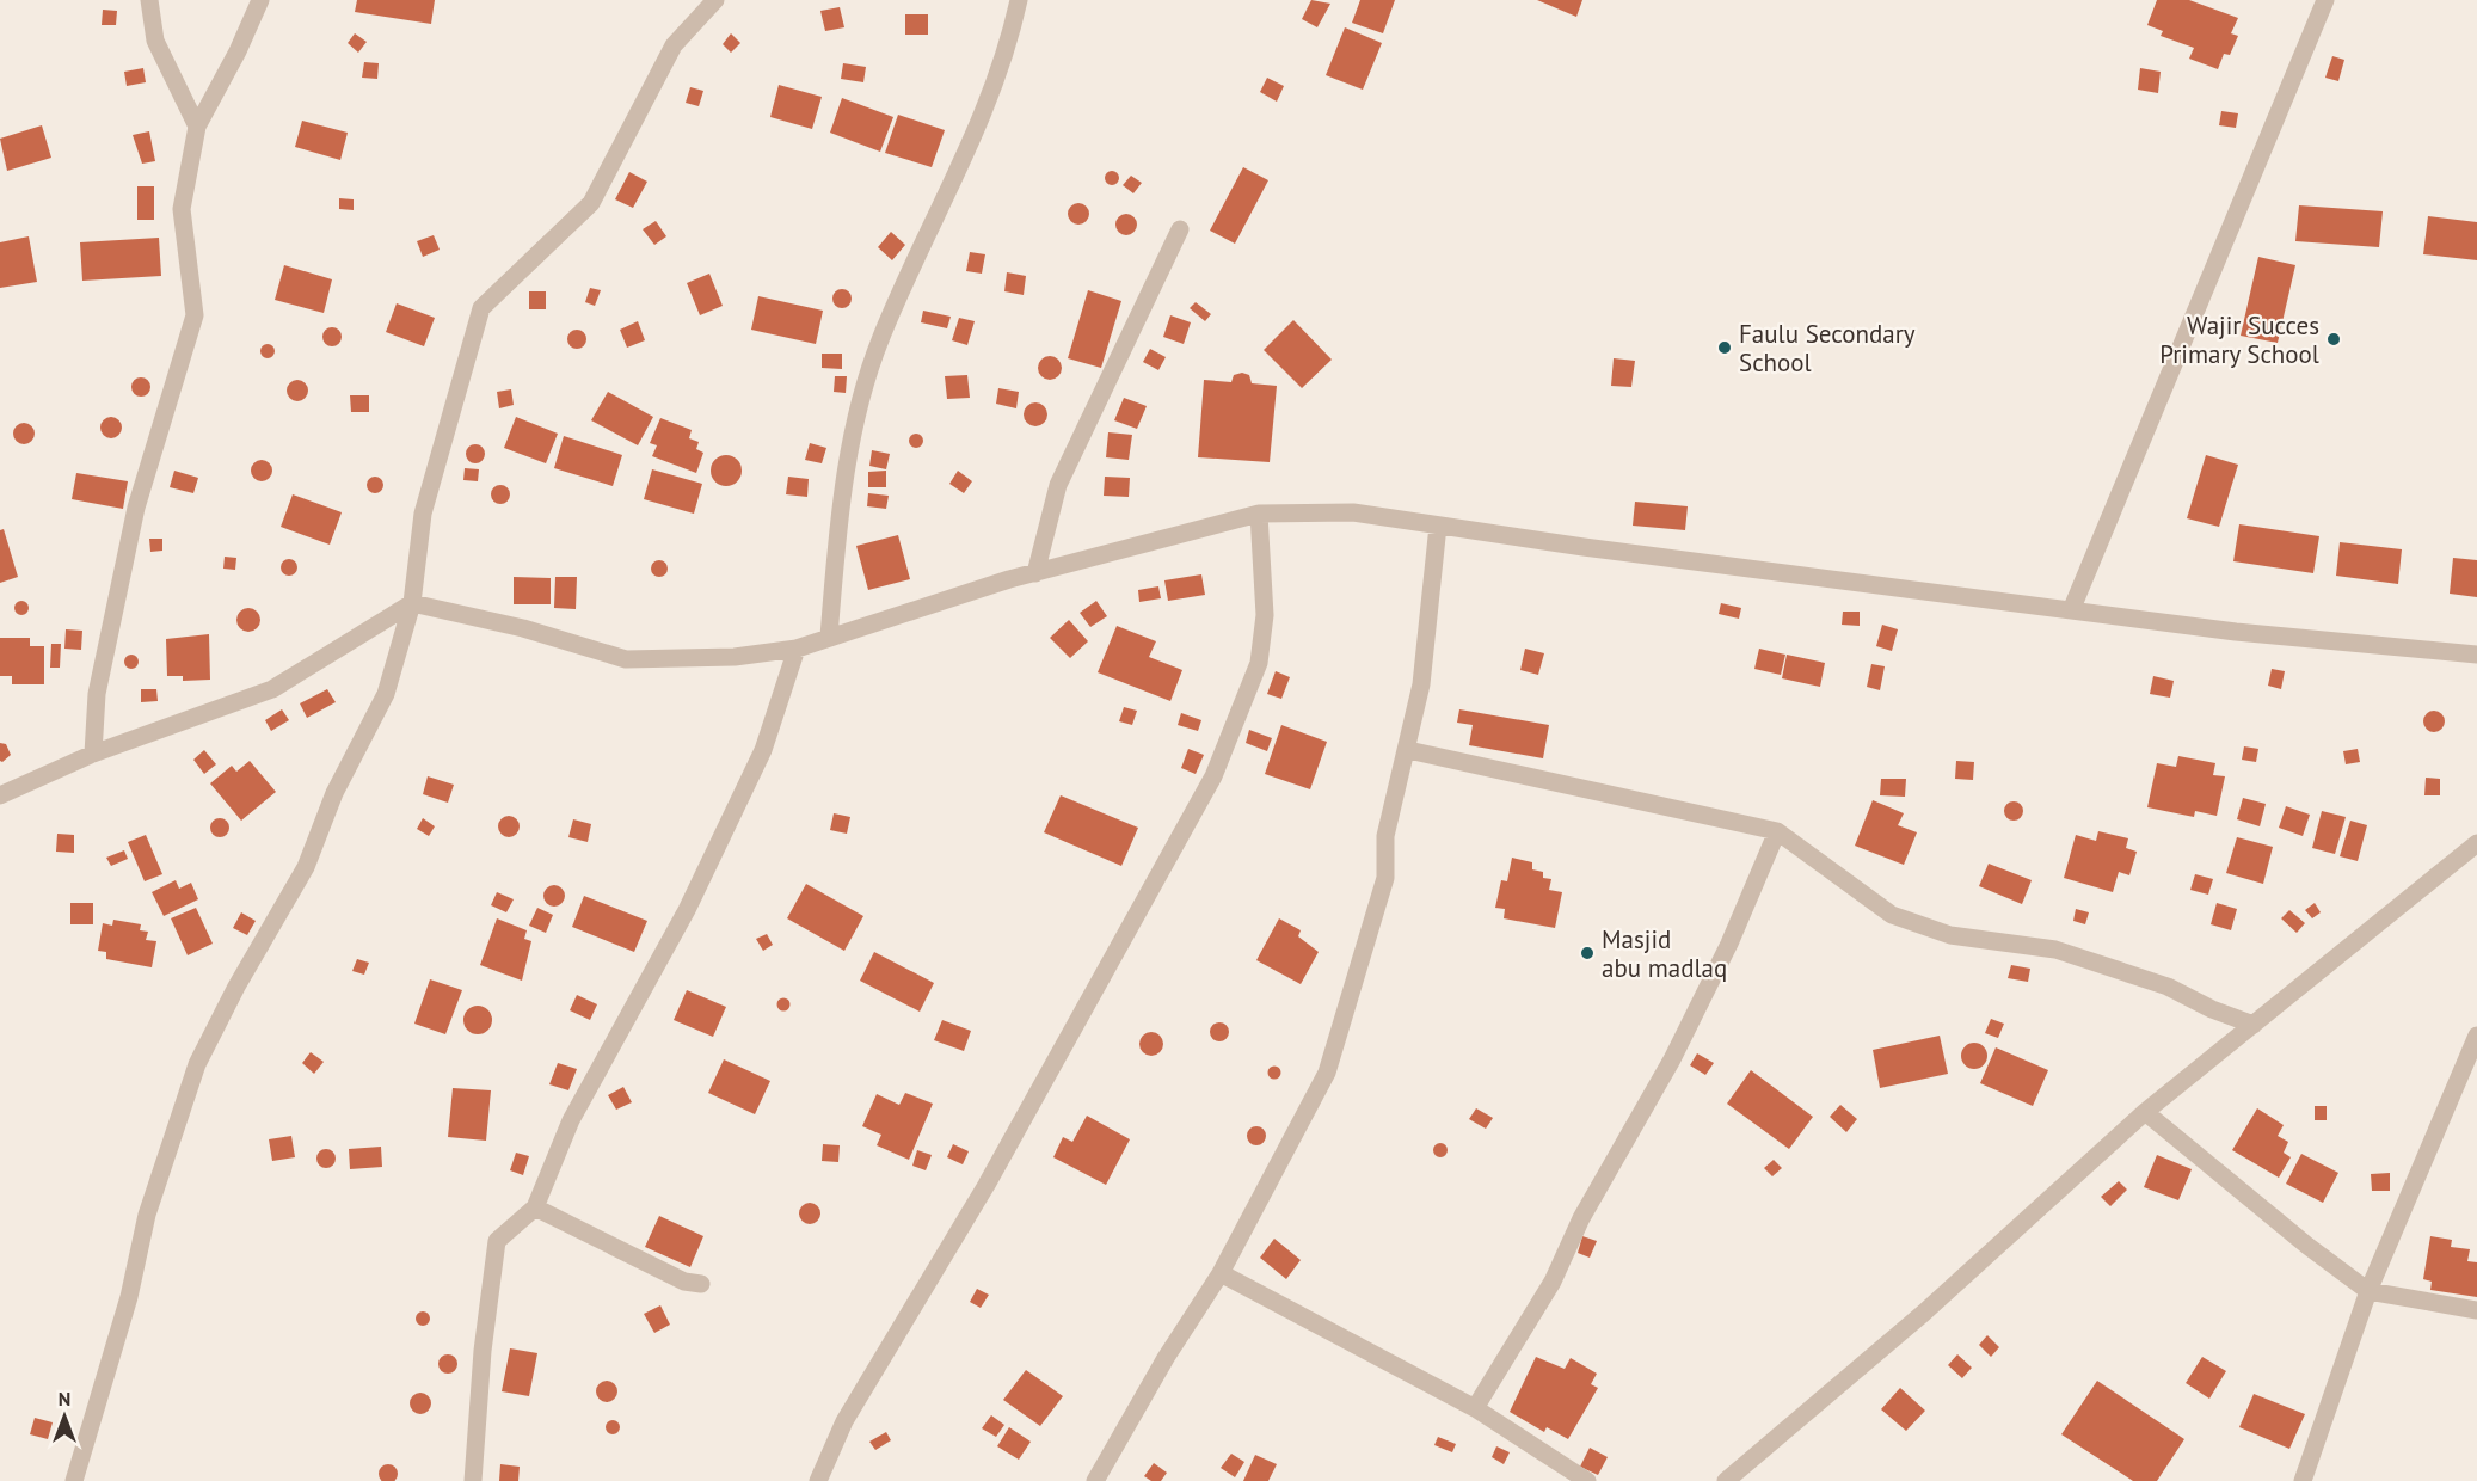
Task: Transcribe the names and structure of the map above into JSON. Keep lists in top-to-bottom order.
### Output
{
  "places": ["Wajir Succes Primary School", "Faulu Secondary School", "Masjid abu madlaq"],
  "north": "top"
}
